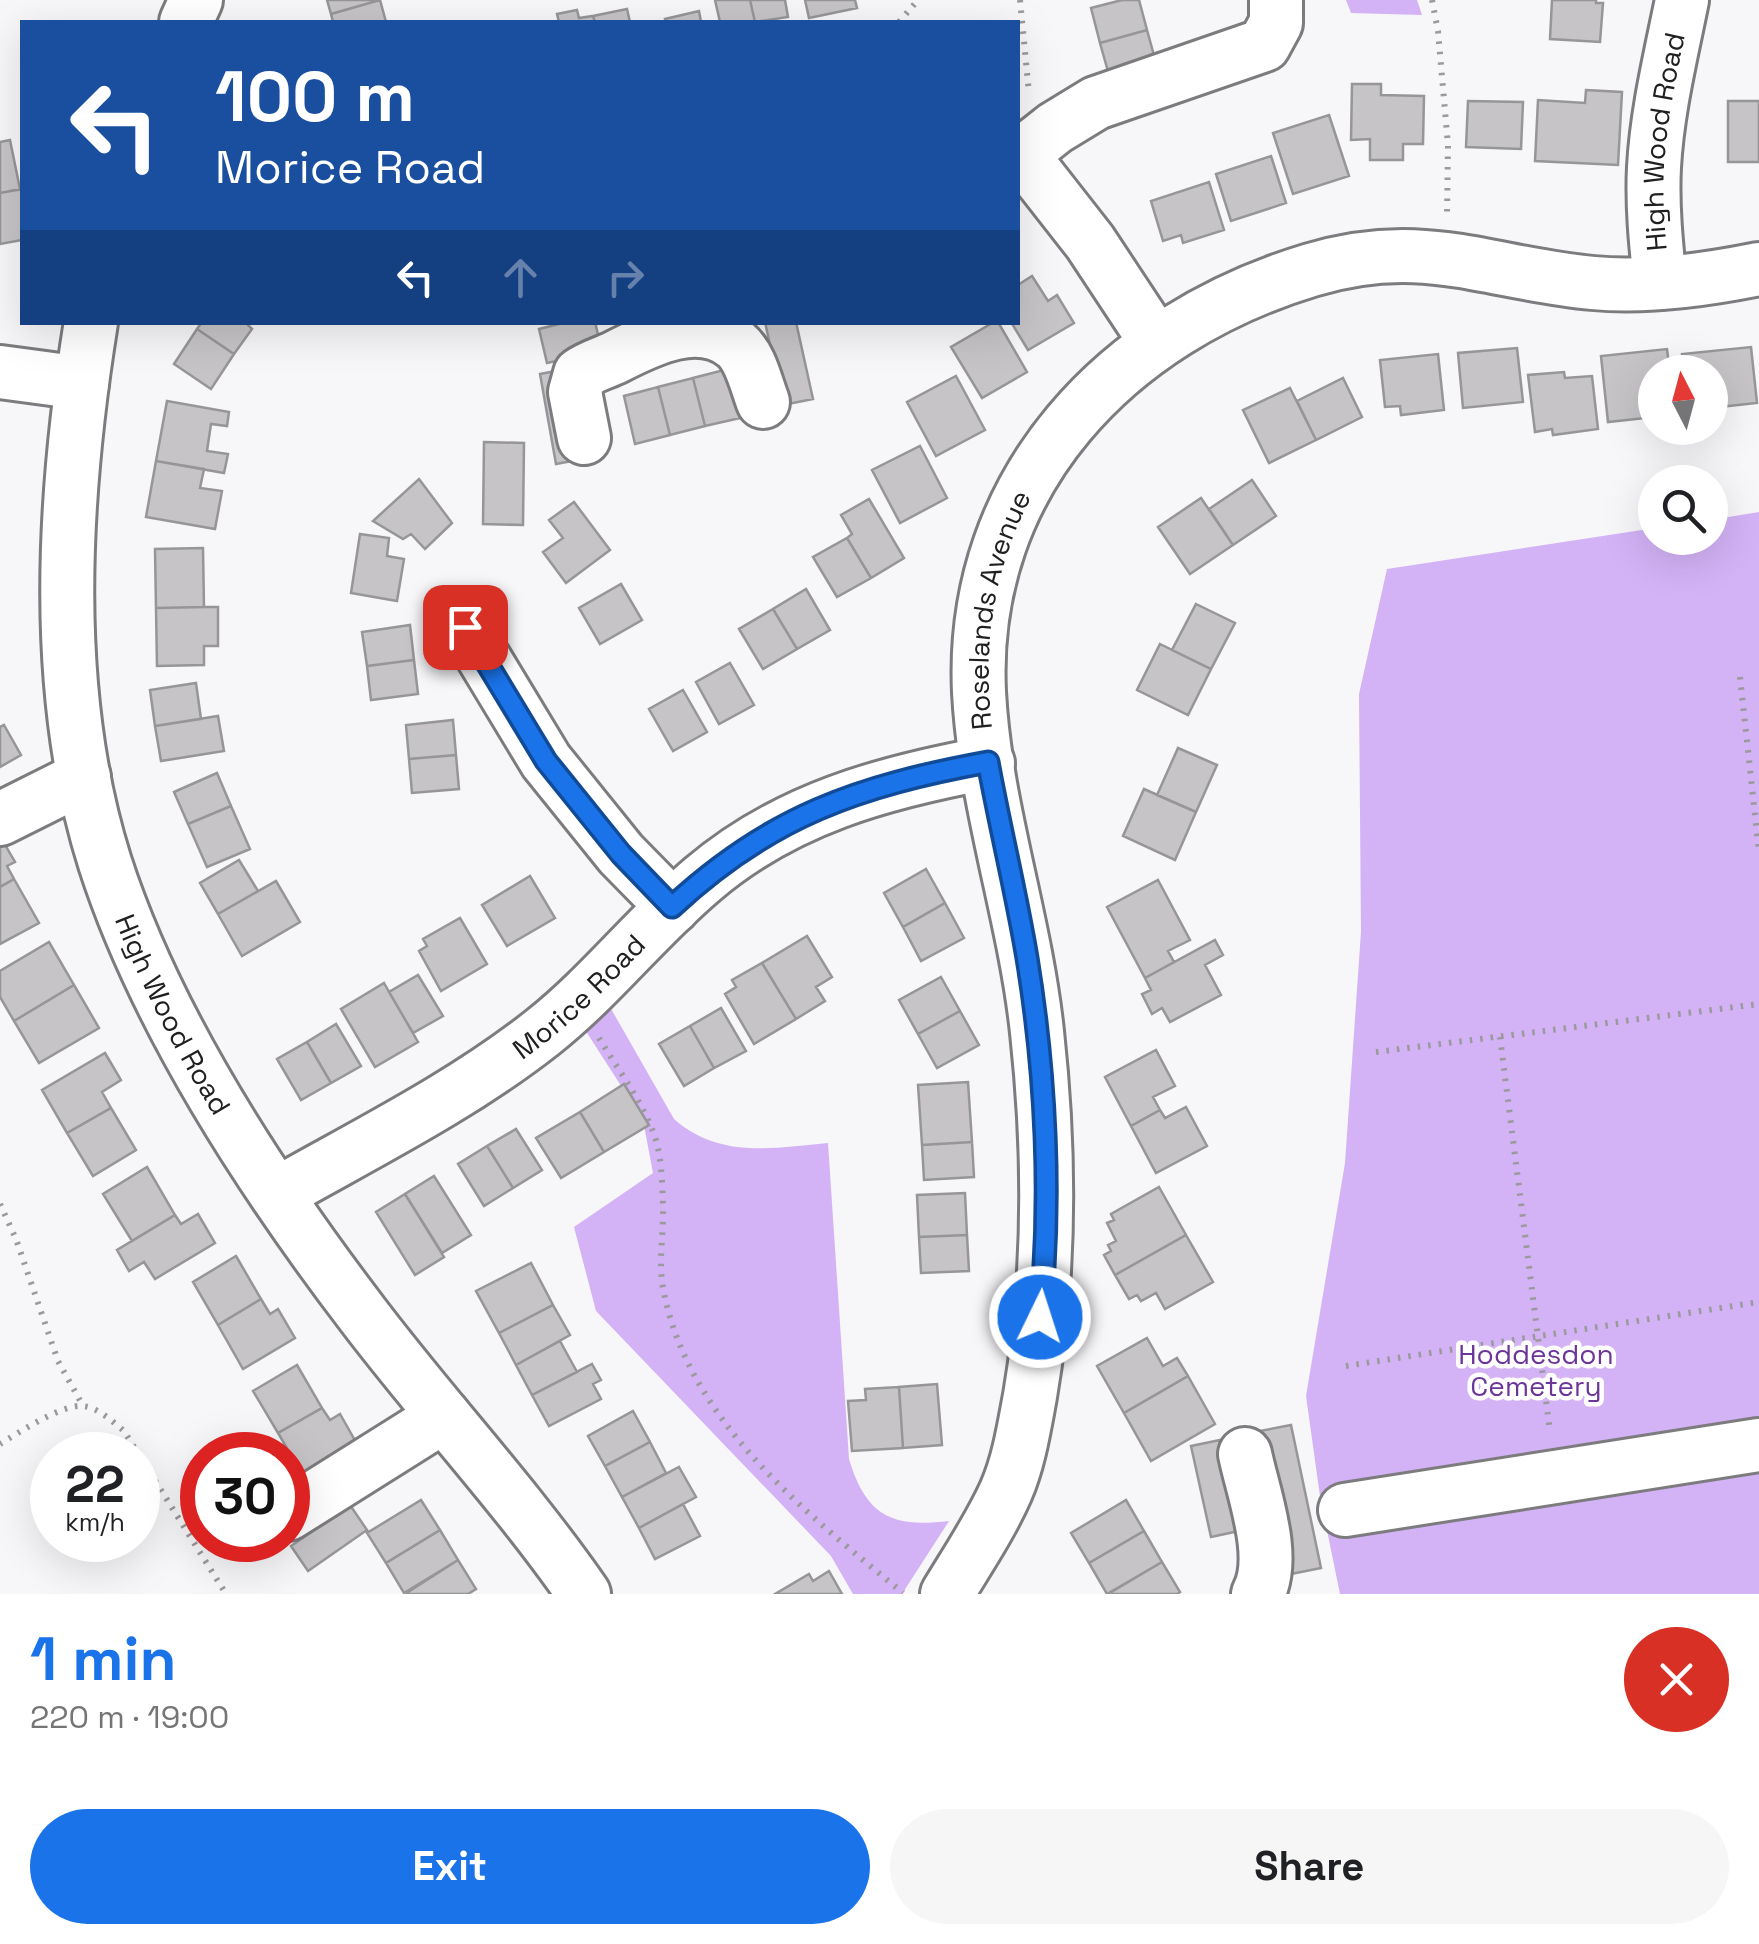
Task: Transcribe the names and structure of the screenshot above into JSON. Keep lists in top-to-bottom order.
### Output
{
  "streets": {
    "street": ["High Wood Road", "Roselands Avenue", "Morice Road"]
  },
  "crossings": [
    ["High Wood Road", "Roselands Avenue"],
    ["High Wood Road", "Morice Road"],
    ["Roselands Avenue", "Morice Road"]
  ],
  "parks": ["Hoddesdon Cemetery"],
  "north": "top",
  "page": {
    "turn": ["100 m", "Morice Road"],
    "speed": "22 km/h",
    "limit": "30",
    "heading": ["1 min", "220 m · 19:00"],
    "buttons": ["Exit", "Share"]
  }
}
